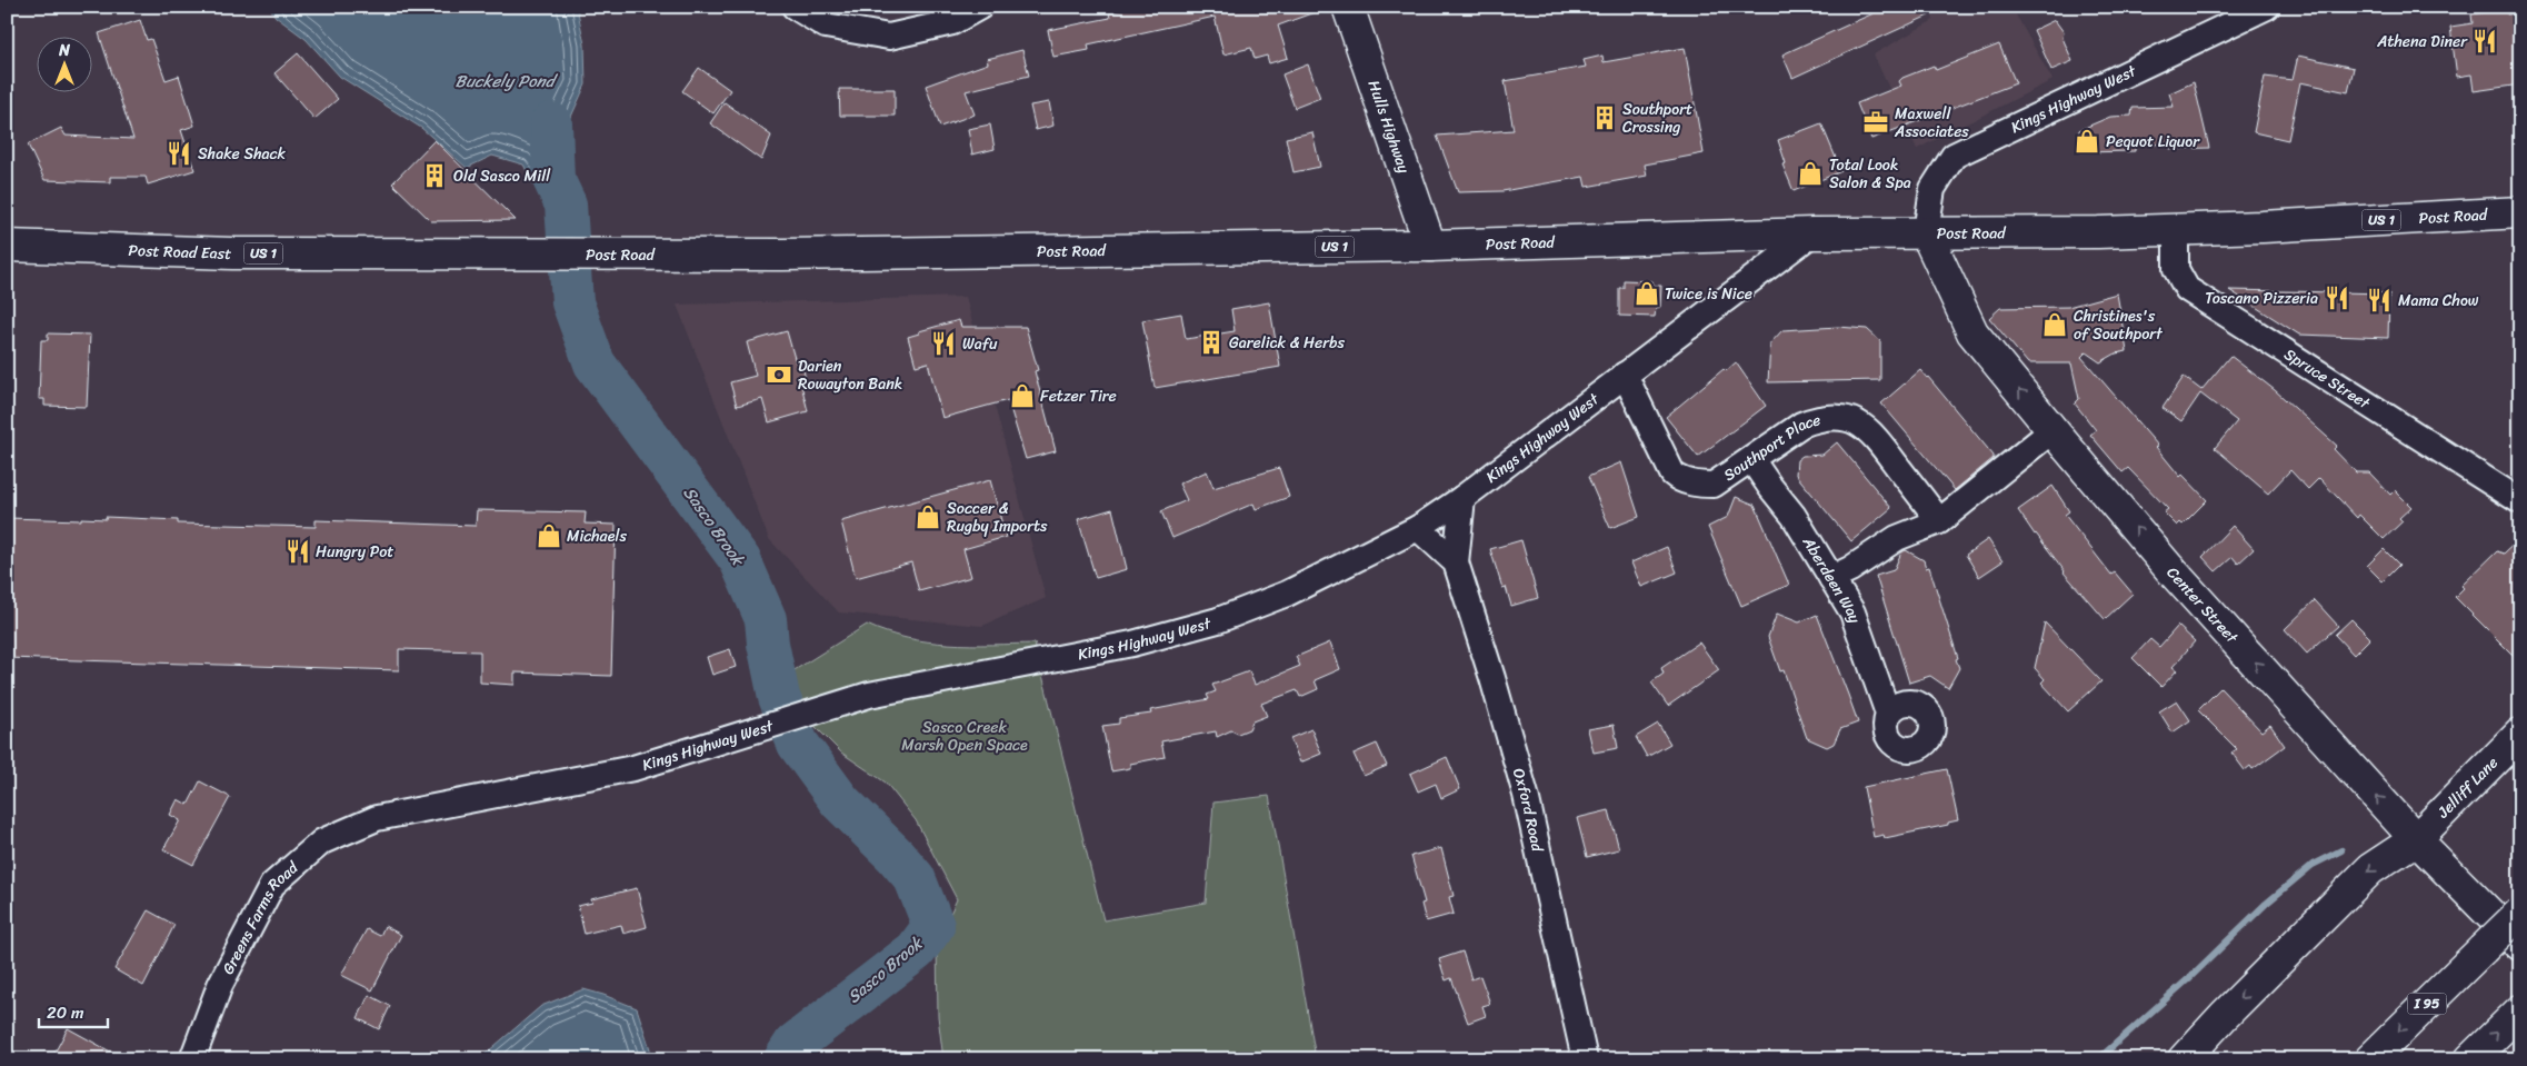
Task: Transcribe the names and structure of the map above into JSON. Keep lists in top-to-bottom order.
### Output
{
  "streets": {
    "main road": [
      "Hulls Highway",
      "Post Road",
      "US 1",
      "Post Road East",
      "Center Street",
      "Jelliff Lane",
      "I 95"
    ],
    "street": [
      "Kings Highway West",
      "Spruce Street",
      "Southport Place",
      "Aberdeen Way",
      "Oxford Road",
      "Greens Farms Road"
    ]
  },
  "crossings": [
    ["Kings Highway West", "Post Road"],
    ["Kings Highway West", "Southport Place"],
    ["Kings Highway West", "Center Street"],
    ["Kings Highway West", "Oxford Road"],
    ["Kings Highway West", "Greens Farms Road"],
    ["Hulls Highway", "Post Road"],
    ["Post Road", "Post Road East"],
    ["Post Road", "Spruce Street"],
    ["Post Road", "Center Street"],
    ["Southport Place", "Aberdeen Way"],
    ["Center Street", "Jelliff Lane"]
  ],
  "one_way": ["Center Street"],
  "water": ["Buckely Pond", "Sasco Brook"],
  "parks": ["Sasco Creek Marsh Open Space"],
  "places": {
    "restaurant": [
      "Athena Diner",
      "Shake Shack",
      "Toscano Pizzeria",
      "Mama Chow",
      "Wafu",
      "Hungry Pot"
    ],
    "building": ["Southport Crossing", "Old Sasco Mill", "Garelick & Herbs"],
    "office": ["Maxwell Associates"],
    "shop": [
      "Pequot Liquor",
      "Total Look Salon & Spa",
      "Twice is Nice",
      "Christines's of Southport",
      "Fetzer Tire",
      "Soccer & Rugby Imports",
      "Michaels"
    ],
    "bank": ["Darien Rowayton Bank"]
  },
  "scale_bar": "20 m",
  "north": "top"
}
